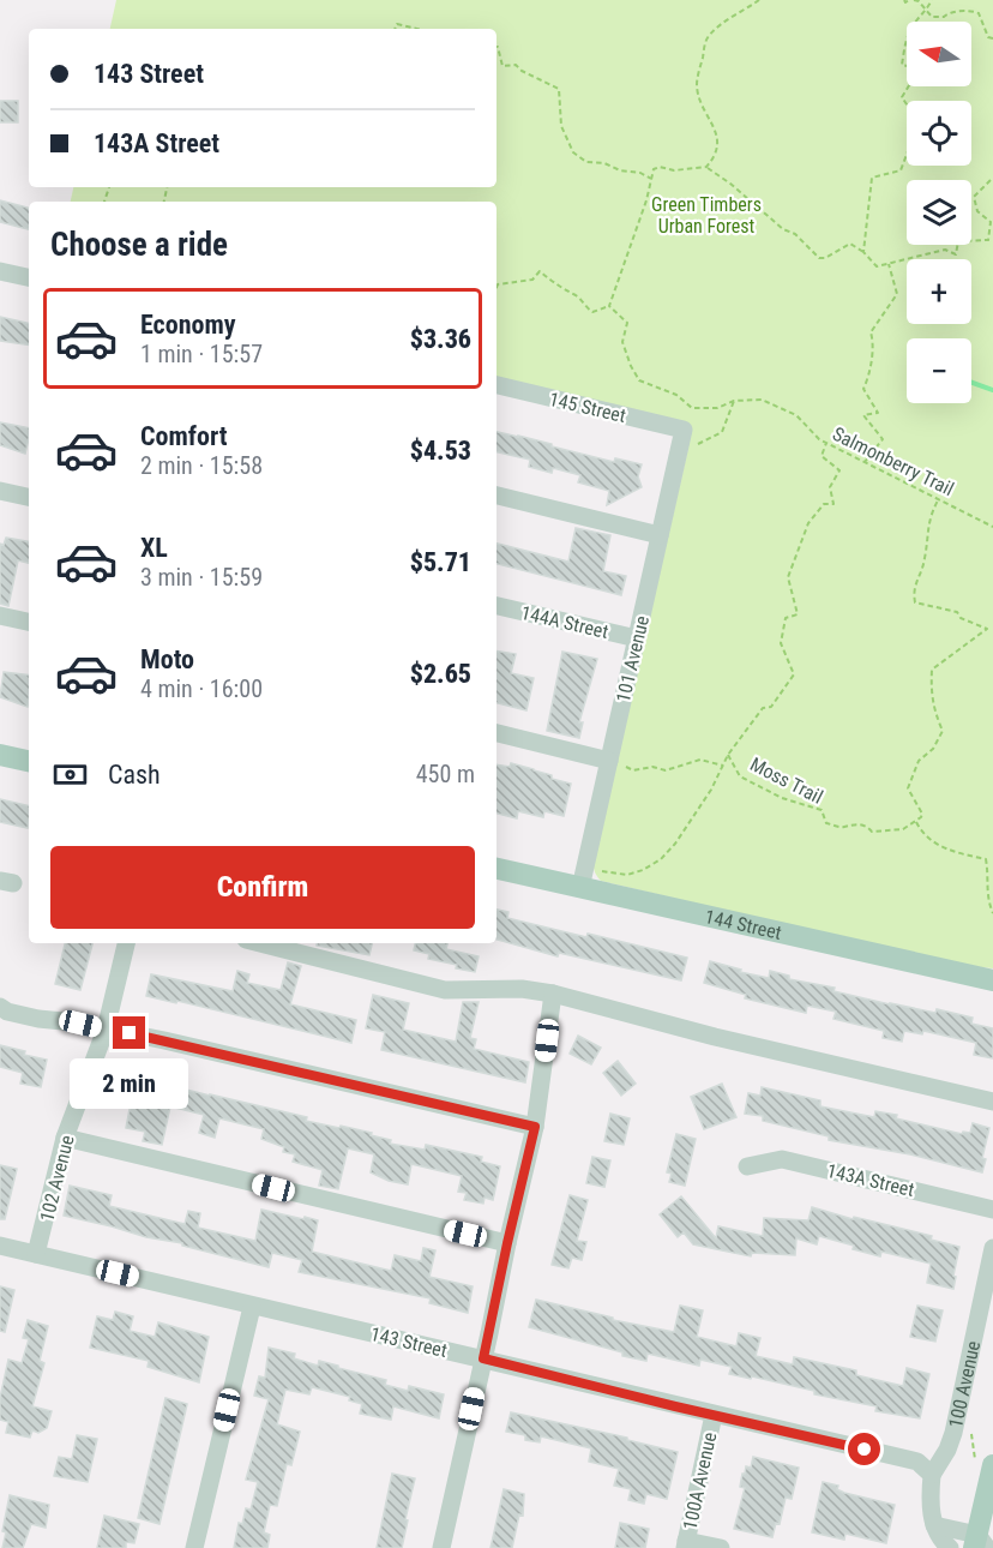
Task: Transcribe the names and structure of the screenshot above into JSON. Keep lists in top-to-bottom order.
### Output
{
  "streets": {
    "main road": ["144 Street"],
    "street": [
      "145 Street",
      "144A Street",
      "101 Avenue",
      "102 Avenue",
      "143A Street",
      "143 Street",
      "100 Avenue",
      "100A Avenue"
    ],
    "path": ["Salmonberry Trail", "Moss Trail"]
  },
  "crossings": [
    ["145 Street", "101 Avenue"],
    ["Salmonberry Trail", "Moss Trail"],
    ["144A Street", "101 Avenue"],
    ["101 Avenue", "Moss Trail"],
    ["101 Avenue", "144 Street"],
    ["Moss Trail", "144 Street"],
    ["102 Avenue", "143 Street"],
    ["143 Street", "100 Avenue"],
    ["143 Street", "100A Avenue"]
  ],
  "parks": ["Green Timbers Urban Forest"],
  "north": "left",
  "page": {
    "map_buttons": ["+", "−"],
    "banner": ["143 Street", "143A Street"],
    "heading": "Choose a ride",
    "list": [
      {
        "name": "Economy",
        "note": "1 min · 15:57",
        "value": "$3.36"
      },
      {
        "name": "Comfort",
        "note": "2 min · 15:58",
        "value": "$4.53"
      },
      {
        "name": "XL",
        "note": "3 min · 15:59",
        "value": "$5.71"
      },
      {
        "name": "Moto",
        "note": "4 min · 16:00",
        "value": "$2.65"
      }
    ],
    "pay": ["Cash", "450 m"],
    "buttons": "Confirm",
    "bubble": "2 min"
  }
}
